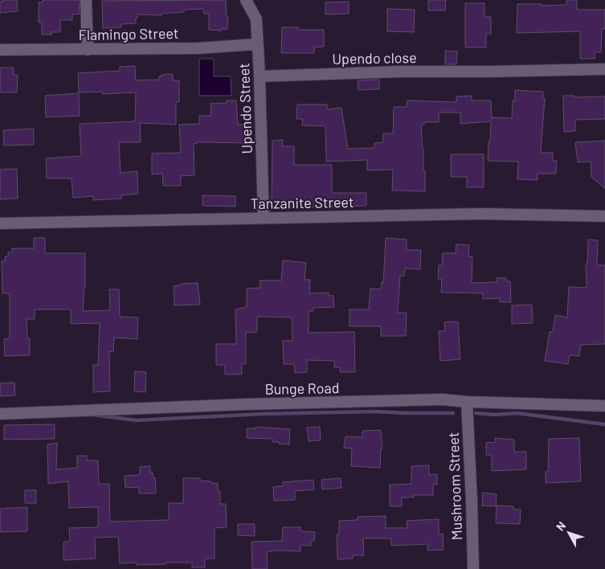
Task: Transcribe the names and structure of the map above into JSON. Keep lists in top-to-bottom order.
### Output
{
  "streets": {
    "street": [
      "Flamingo Street",
      "Upendo close",
      "Upendo Street",
      "Tanzanite Street",
      "Bunge Road",
      "Mushroom Street"
    ]
  },
  "crossings": [
    ["Flamingo Street", "Upendo Street"],
    ["Upendo close", "Upendo Street"],
    ["Upendo Street", "Tanzanite Street"],
    ["Bunge Road", "Mushroom Street"]
  ],
  "north": "top left"
}
